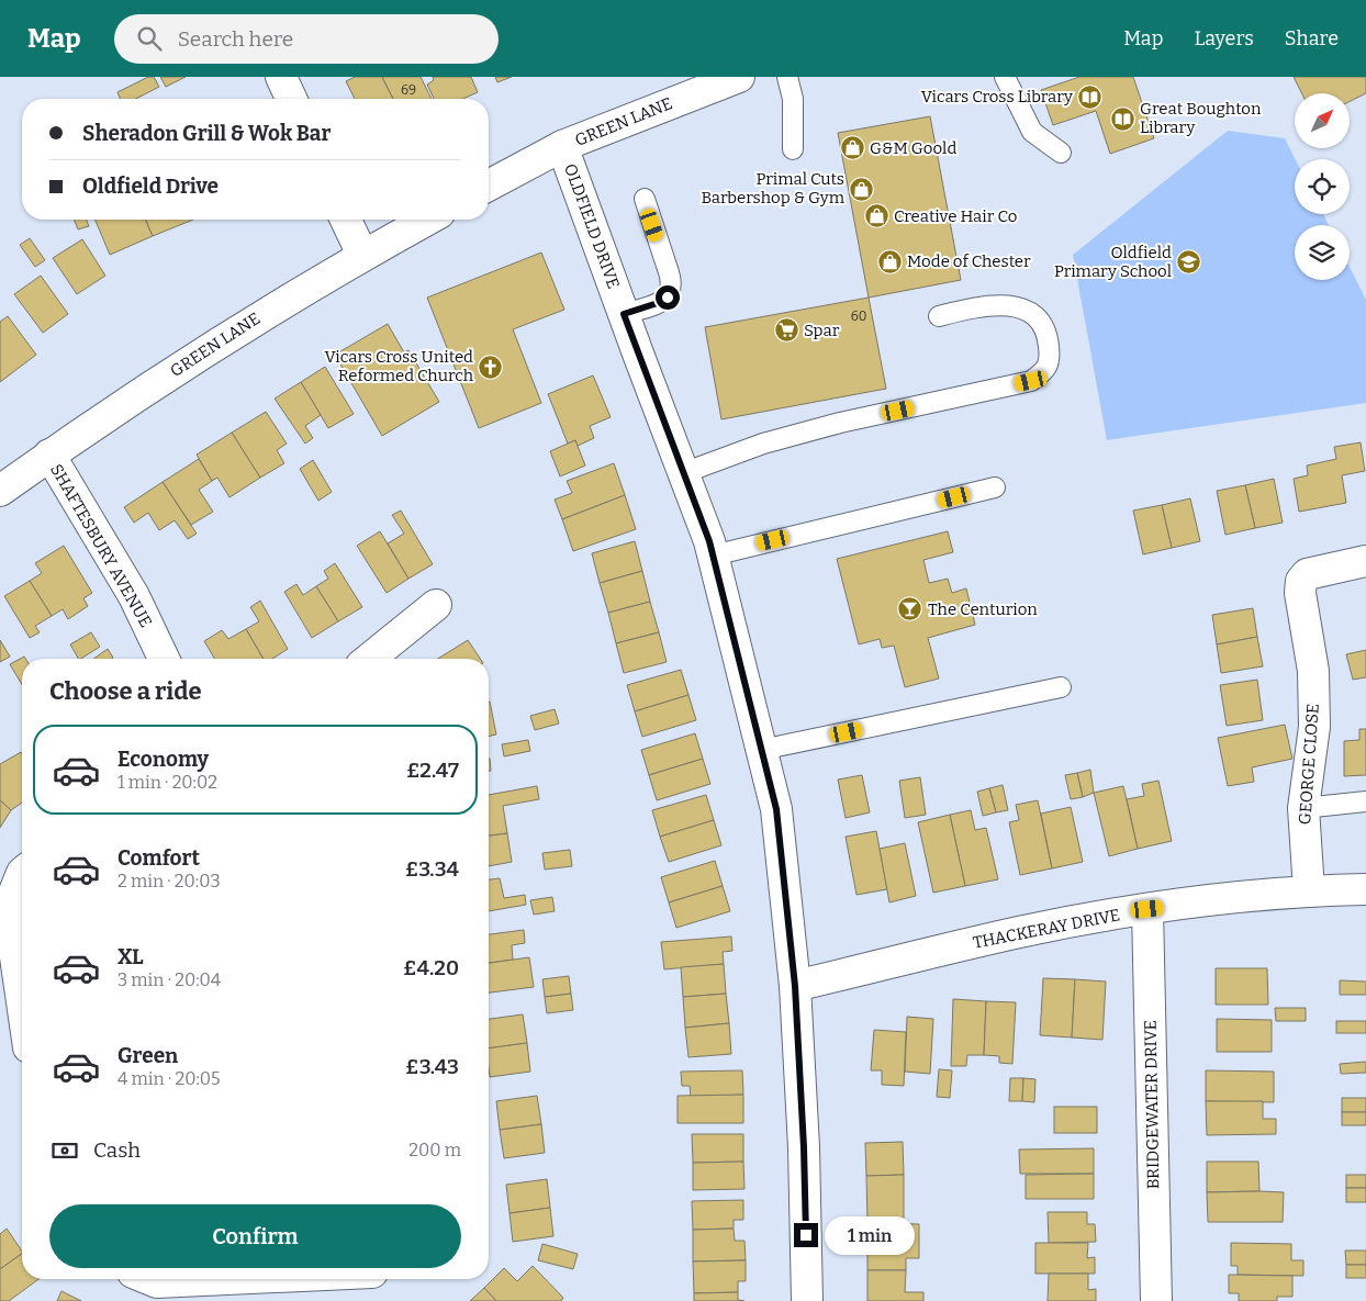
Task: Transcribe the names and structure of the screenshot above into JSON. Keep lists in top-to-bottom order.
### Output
{
  "streets": {
    "street": [
      "GREEN LANE",
      "OLDFIELD DRIVE",
      "SHAFTESBURY AVENUE",
      "GEORGE CLOSE",
      "THACKERAY DRIVE",
      "BRIDGEWATER DRIVE"
    ]
  },
  "crossings": [
    ["GREEN LANE", "OLDFIELD DRIVE"],
    ["GREEN LANE", "SHAFTESBURY AVENUE"],
    ["OLDFIELD DRIVE", "THACKERAY DRIVE"],
    ["GEORGE CLOSE", "THACKERAY DRIVE"],
    ["THACKERAY DRIVE", "BRIDGEWATER DRIVE"]
  ],
  "places": {
    "library": ["Vicars Cross Library", "Great Boughton Library"],
    "shop": [
      "G&M Goold",
      "Primal Cuts Barbershop & Gym",
      "Creative Hair Co",
      "Mode of Chester"
    ],
    "school or university": ["Oldfield Primary School"],
    "supermarket": ["Spar"],
    "church": ["Vicars Cross United Reformed Church"],
    "bar": ["The Centurion"]
  },
  "house_numbers": ["69", "60"],
  "north": "top right",
  "page": {
    "header": "Map",
    "search": "Search here",
    "nav": ["Map", "Layers", "Share"],
    "banner": ["Sheradon Grill & Wok Bar", "Oldfield Drive"],
    "heading": "Choose a ride",
    "list": [
      {
        "name": "Economy",
        "note": "1 min · 20:02",
        "value": "£2.47"
      },
      {
        "name": "Comfort",
        "note": "2 min · 20:03",
        "value": "£3.34"
      },
      {
        "name": "XL",
        "note": "3 min · 20:04",
        "value": "£4.20"
      },
      {
        "name": "Green",
        "note": "4 min · 20:05",
        "value": "£3.43"
      }
    ],
    "pay": ["Cash", "200 m"],
    "buttons": "Confirm",
    "bubble": "1 min"
  }
}
